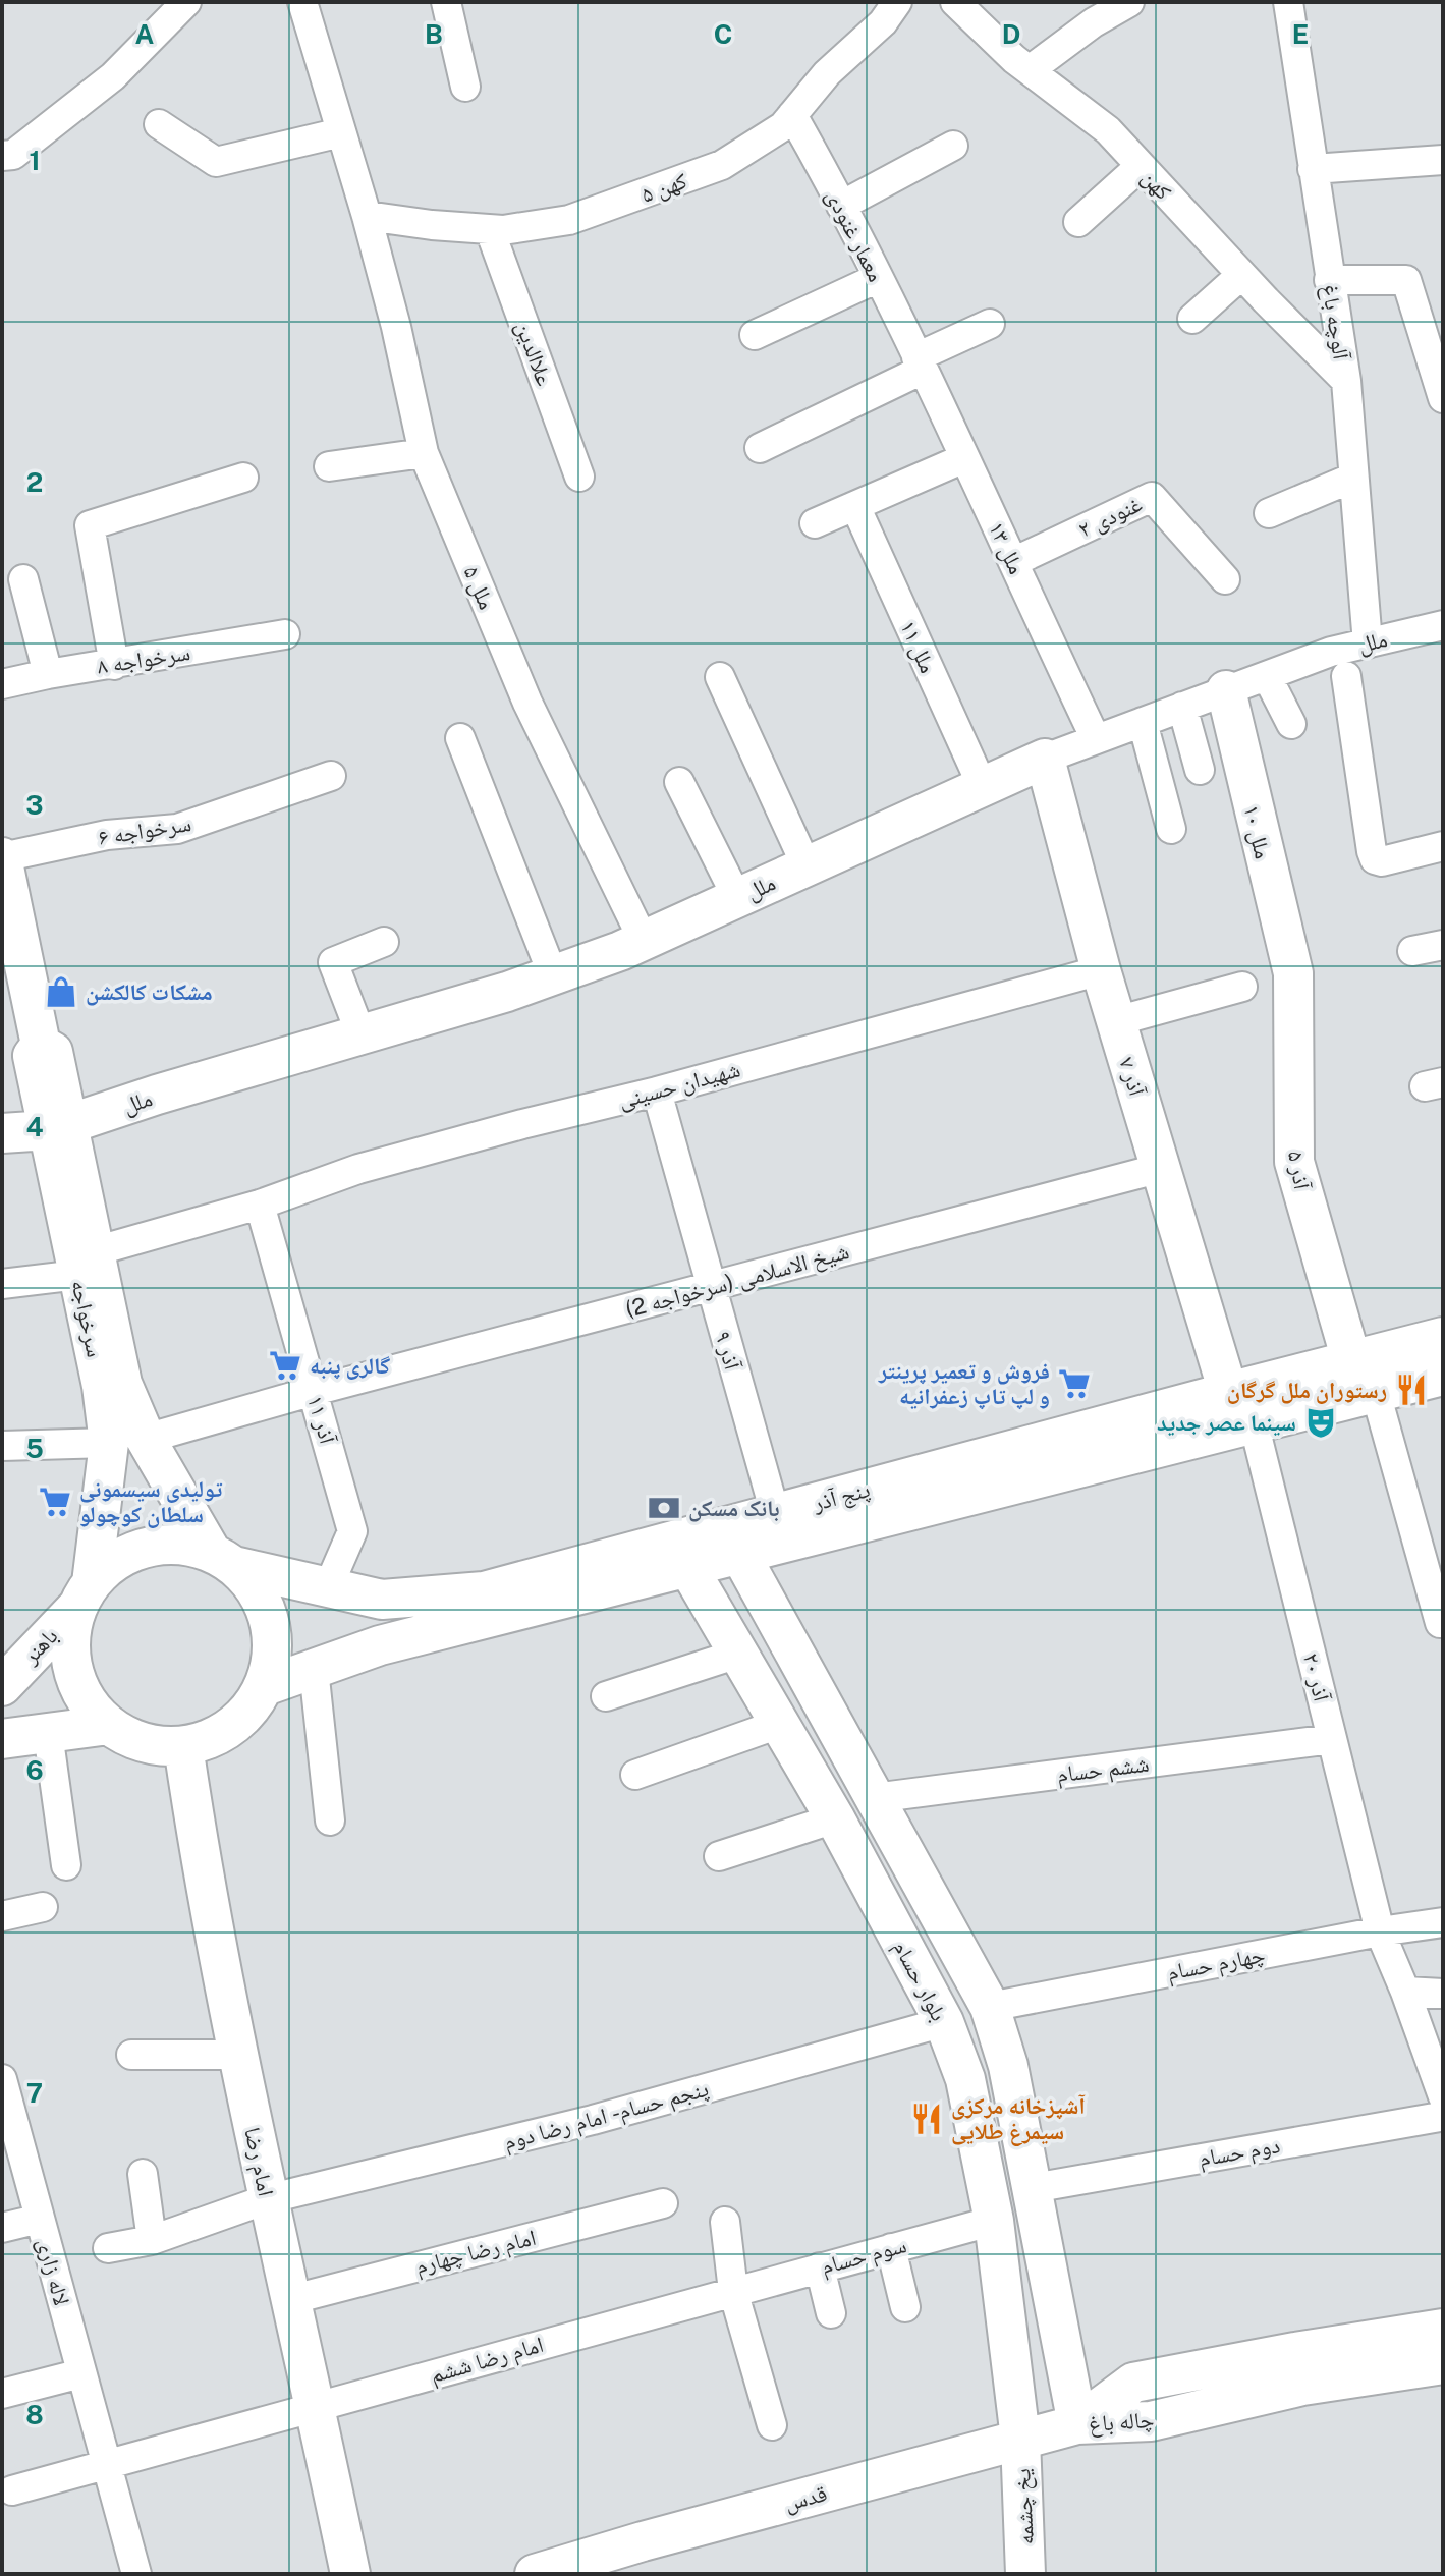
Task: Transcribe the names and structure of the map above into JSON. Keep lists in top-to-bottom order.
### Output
{
  "streets": {
    "main road": [
      "ملل",
      "۱۰ ملل",
      "آذر ۷",
      "آذر ۵",
      "سرخواجه",
      "پنج آذر",
      "باهنر",
      "بلوار حسام",
      "امام رضا",
      "چاله باغ",
      "قدس",
      "یخ چشمه"
    ],
    "street": [
      "کهن",
      "۵ کهن",
      "معمار غنودی",
      "آلوچه باغ",
      "علاالدین",
      "۲ غنودی",
      "ملل ۱۳",
      "ملل ۵",
      "۱۱ ملل",
      "۸ سرخواجه",
      "سرخواجه ۶",
      "شهیدان حسینی",
      "شیخ الاسلامی (سرخواجه 2)",
      "۹ آذر",
      "آذر ۱۱",
      "۲۰ آذر",
      "ششم حسام",
      "چهارم حسام",
      "پنجم حسام - امام رضا دوم",
      "دوم حسام",
      "امام رضا چهارم",
      "سوم حسام",
      "لاله زاری",
      "امام رضا ششم"
    ]
  },
  "crossings": [
    ["کهن", "آلوچه باغ"],
    ["۵ کهن", "معمار غنودی"],
    ["۵ کهن", "علاالدین"],
    ["۵ کهن", "ملل ۵"],
    ["معمار غنودی", "ملل ۱۳"],
    ["آلوچه باغ", "ملل"],
    ["۲ غنودی", "ملل ۱۳"],
    ["ملل ۱۳", "ملل"],
    ["ملل ۵", "ملل"],
    ["ملل", "۱۱ ملل"],
    ["ملل", "۱۰ ملل"],
    ["ملل", "آذر ۷"],
    ["ملل", "سرخواجه"],
    ["سرخواجه ۶", "سرخواجه"],
    ["۱۰ ملل", "آذر ۵"],
    ["آذر ۷", "شهیدان حسینی"],
    ["آذر ۷", "شیخ الاسلامی (سرخواجه 2)"],
    ["آذر ۷", "پنج آذر"],
    ["شهیدان حسینی", "سرخواجه"],
    ["شهیدان حسینی", "۹ آذر"],
    ["شهیدان حسینی", "آذر ۱۱"],
    ["آذر ۵", "پنج آذر"],
    ["شیخ الاسلامی (سرخواجه 2)", "سرخواجه"],
    ["شیخ الاسلامی (سرخواجه 2)", "۹ آذر"],
    ["شیخ الاسلامی (سرخواجه 2)", "آذر ۱۱"],
    ["سرخواجه", "پنج آذر"],
    ["سرخواجه", "باهنر"],
    ["سرخواجه", "امام رضا"],
    ["۹ آذر", "پنج آذر"],
    ["آذر ۱۱", "پنج آذر"],
    ["پنج آذر", "باهنر"],
    ["پنج آذر", "۲۰ آذر"],
    ["پنج آذر", "بلوار حسام"],
    ["پنج آذر", "امام رضا"],
    ["باهنر", "امام رضا"],
    ["۲۰ آذر", "ششم حسام"],
    ["۲۰ آذر", "چهارم حسام"],
    ["بلوار حسام", "پنجم حسام - امام رضا دوم"],
    ["بلوار حسام", "سوم حسام"],
    ["بلوار حسام", "قدس"],
    ["بلوار حسام", "یخ چشمه"],
    ["پنجم حسام - امام رضا دوم", "امام رضا"],
    ["امام رضا", "امام رضا چهارم"],
    ["امام رضا", "امام رضا ششم"],
    ["سوم حسام", "امام رضا ششم"],
    ["لاله زاری", "امام رضا ششم"],
    ["چاله باغ", "قدس"],
    ["قدس", "یخ چشمه"]
  ],
  "places": {
    "shop": ["مشکات کالکشن"],
    "supermarket": ["گالری پنبه", "فروش و تعمیر پرینتر و لپ تاپ زعفرانیه", "تولیدی سیسمونی سلطان کوچولو"],
    "restaurant": ["رستوران ملل گرگان", "آشپزخانه مرکزی سیمرغ طلایی"],
    "theatre": ["سینما عصر جدید"],
    "bank": ["بانک مسکن"]
  },
  "grid": {
    "columns": [
      "A",
      "B",
      "C",
      "D",
      "E"
    ],
    "rows": [
      "1",
      "2",
      "3",
      "4",
      "5",
      "6",
      "7",
      "8"
    ]
  }
}
